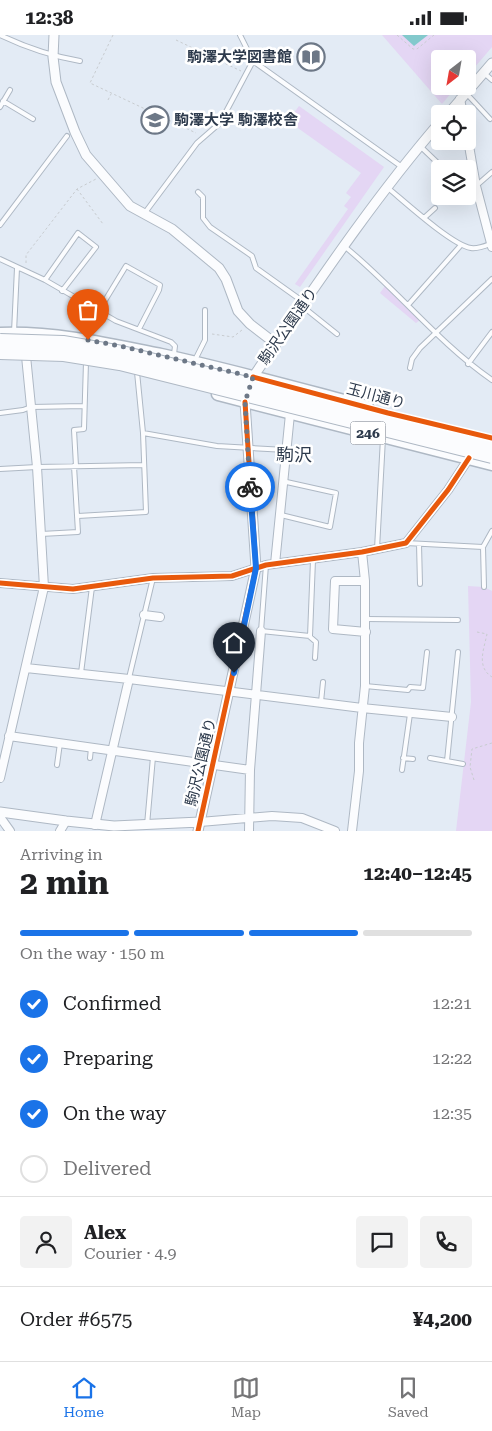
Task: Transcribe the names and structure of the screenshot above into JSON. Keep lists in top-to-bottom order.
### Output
{
  "streets": {
    "highway": ["玉川通り", "246"],
    "street": ["駒沢公園通り"]
  },
  "crossings": [
    ["駒沢公園通り", "玉川通り"],
    ["駒沢公園通り", "246"]
  ],
  "districts": ["駒沢"],
  "places": {
    "library": ["駒澤大学図書館"],
    "school or university": ["駒澤大学 駒澤校舎"]
  },
  "north": "bottom left",
  "page": {
    "status": "12:38",
    "heading": ["2 min", "Arriving in", "12:40–12:45"],
    "panel": [
      "Alex",
      "Courier · 4.9",
      "Order #6575",
      "¥4,200"
    ],
    "bar": "On the way · 150 m",
    "list": [
      ["Confirmed", "12:21"],
      ["Preparing", "12:22"],
      ["On the way", "12:35"],
      "Delivered"
    ],
    "tabs": ["Home", "Map", "Saved"]
  }
}
